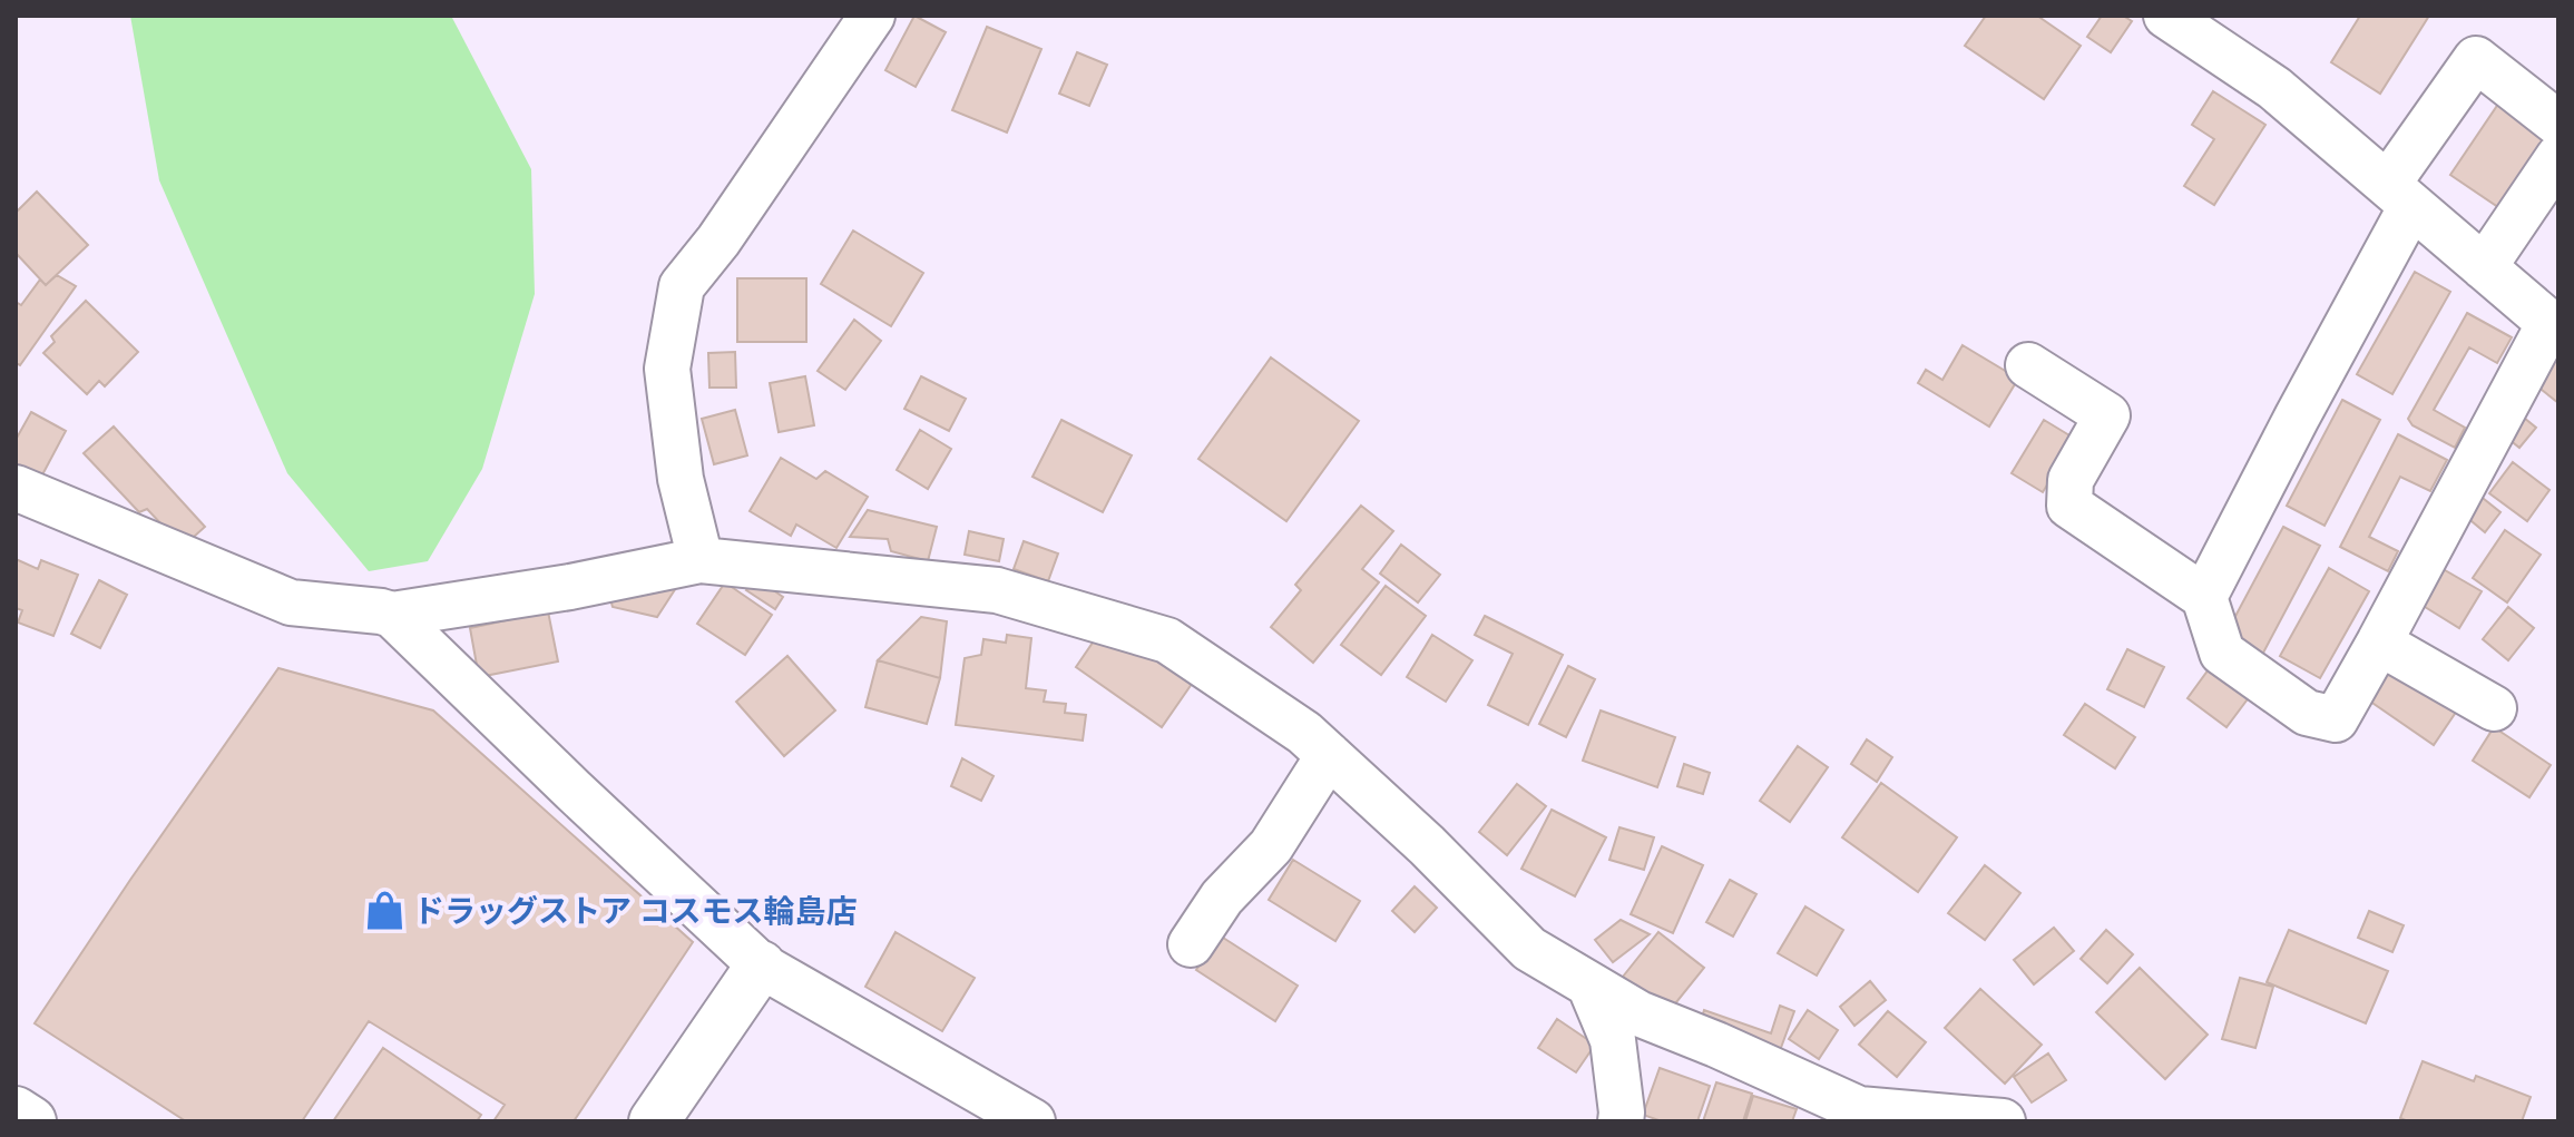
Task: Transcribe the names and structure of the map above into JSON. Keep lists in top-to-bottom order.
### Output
{
  "places": {
    "shop": ["ドラッグストア コスモス輪島店"]
  }
}
